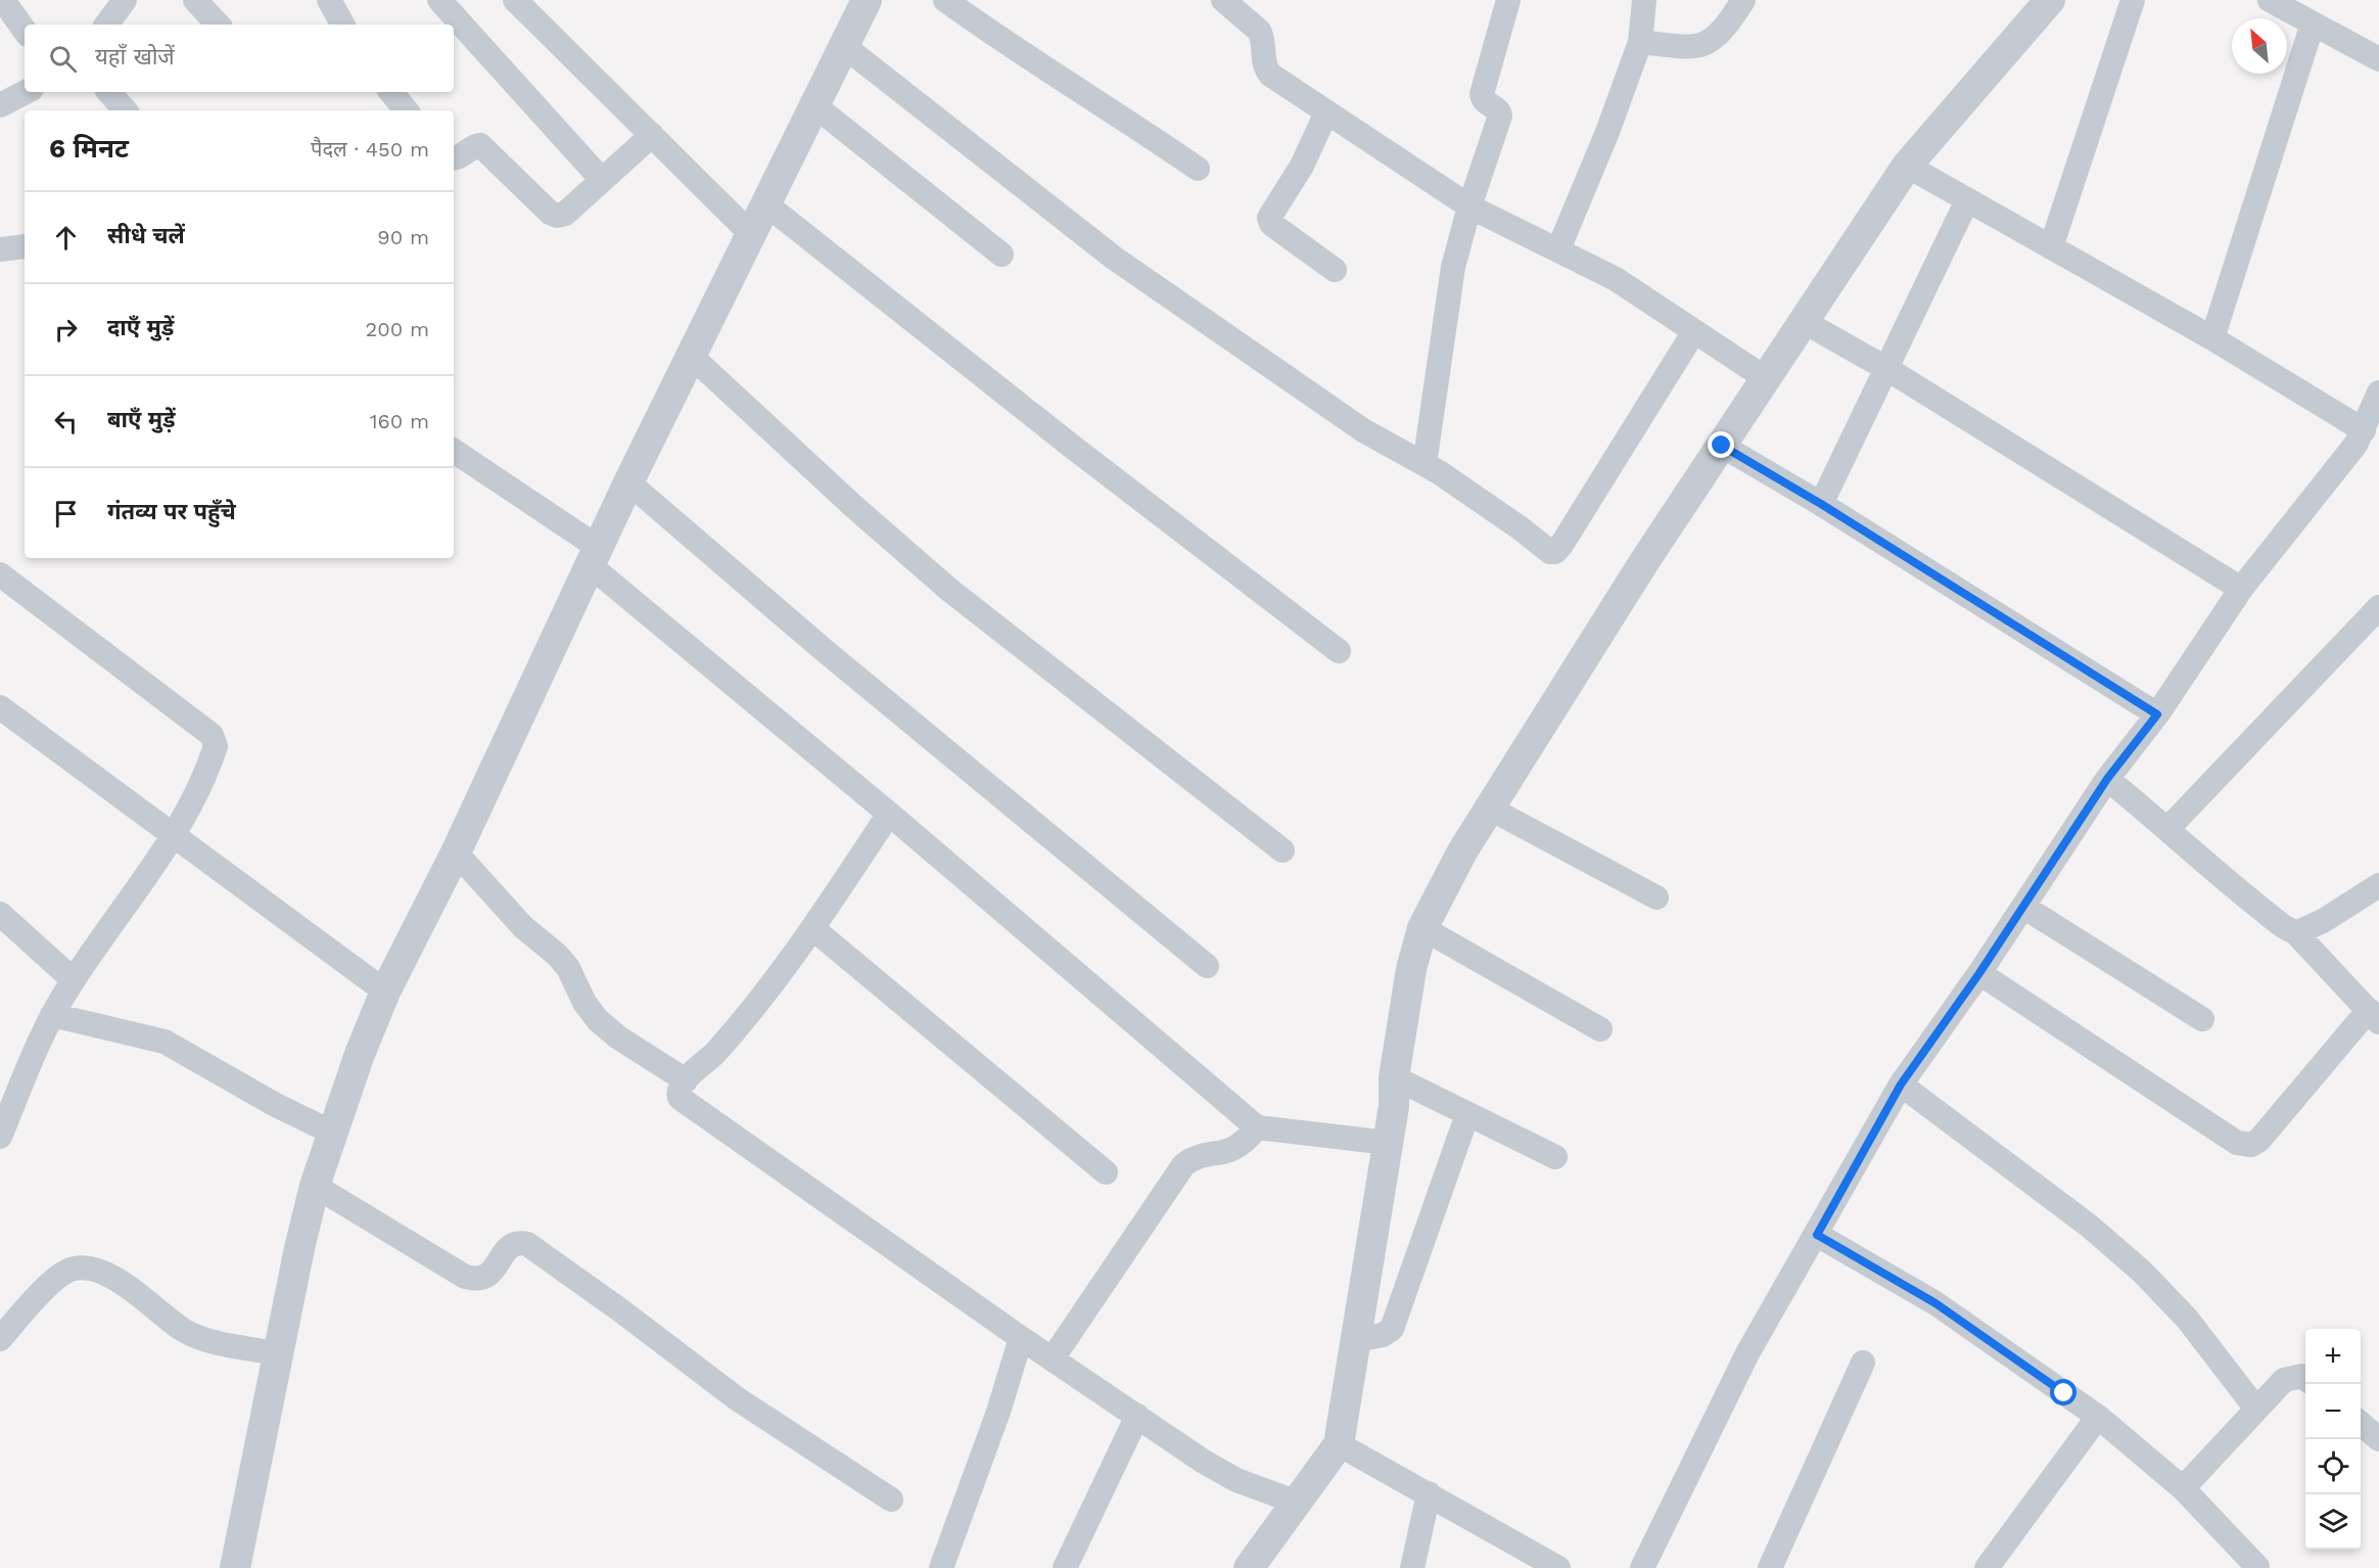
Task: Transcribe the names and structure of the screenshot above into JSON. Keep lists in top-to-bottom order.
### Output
{
  "north": "top left",
  "page": {
    "search": "यहाँ खोजें",
    "heading": ["6 मिनट", "पैदल · 450 m"],
    "list": [
      ["सीधे चलें", "90 m"],
      ["दाएँ मुड़ें", "200 m"],
      ["बाएँ मुड़ें", "160 m"],
      "गंतव्य पर पहुँचे"
    ],
    "map_buttons": ["+", "−"]
  }
}
